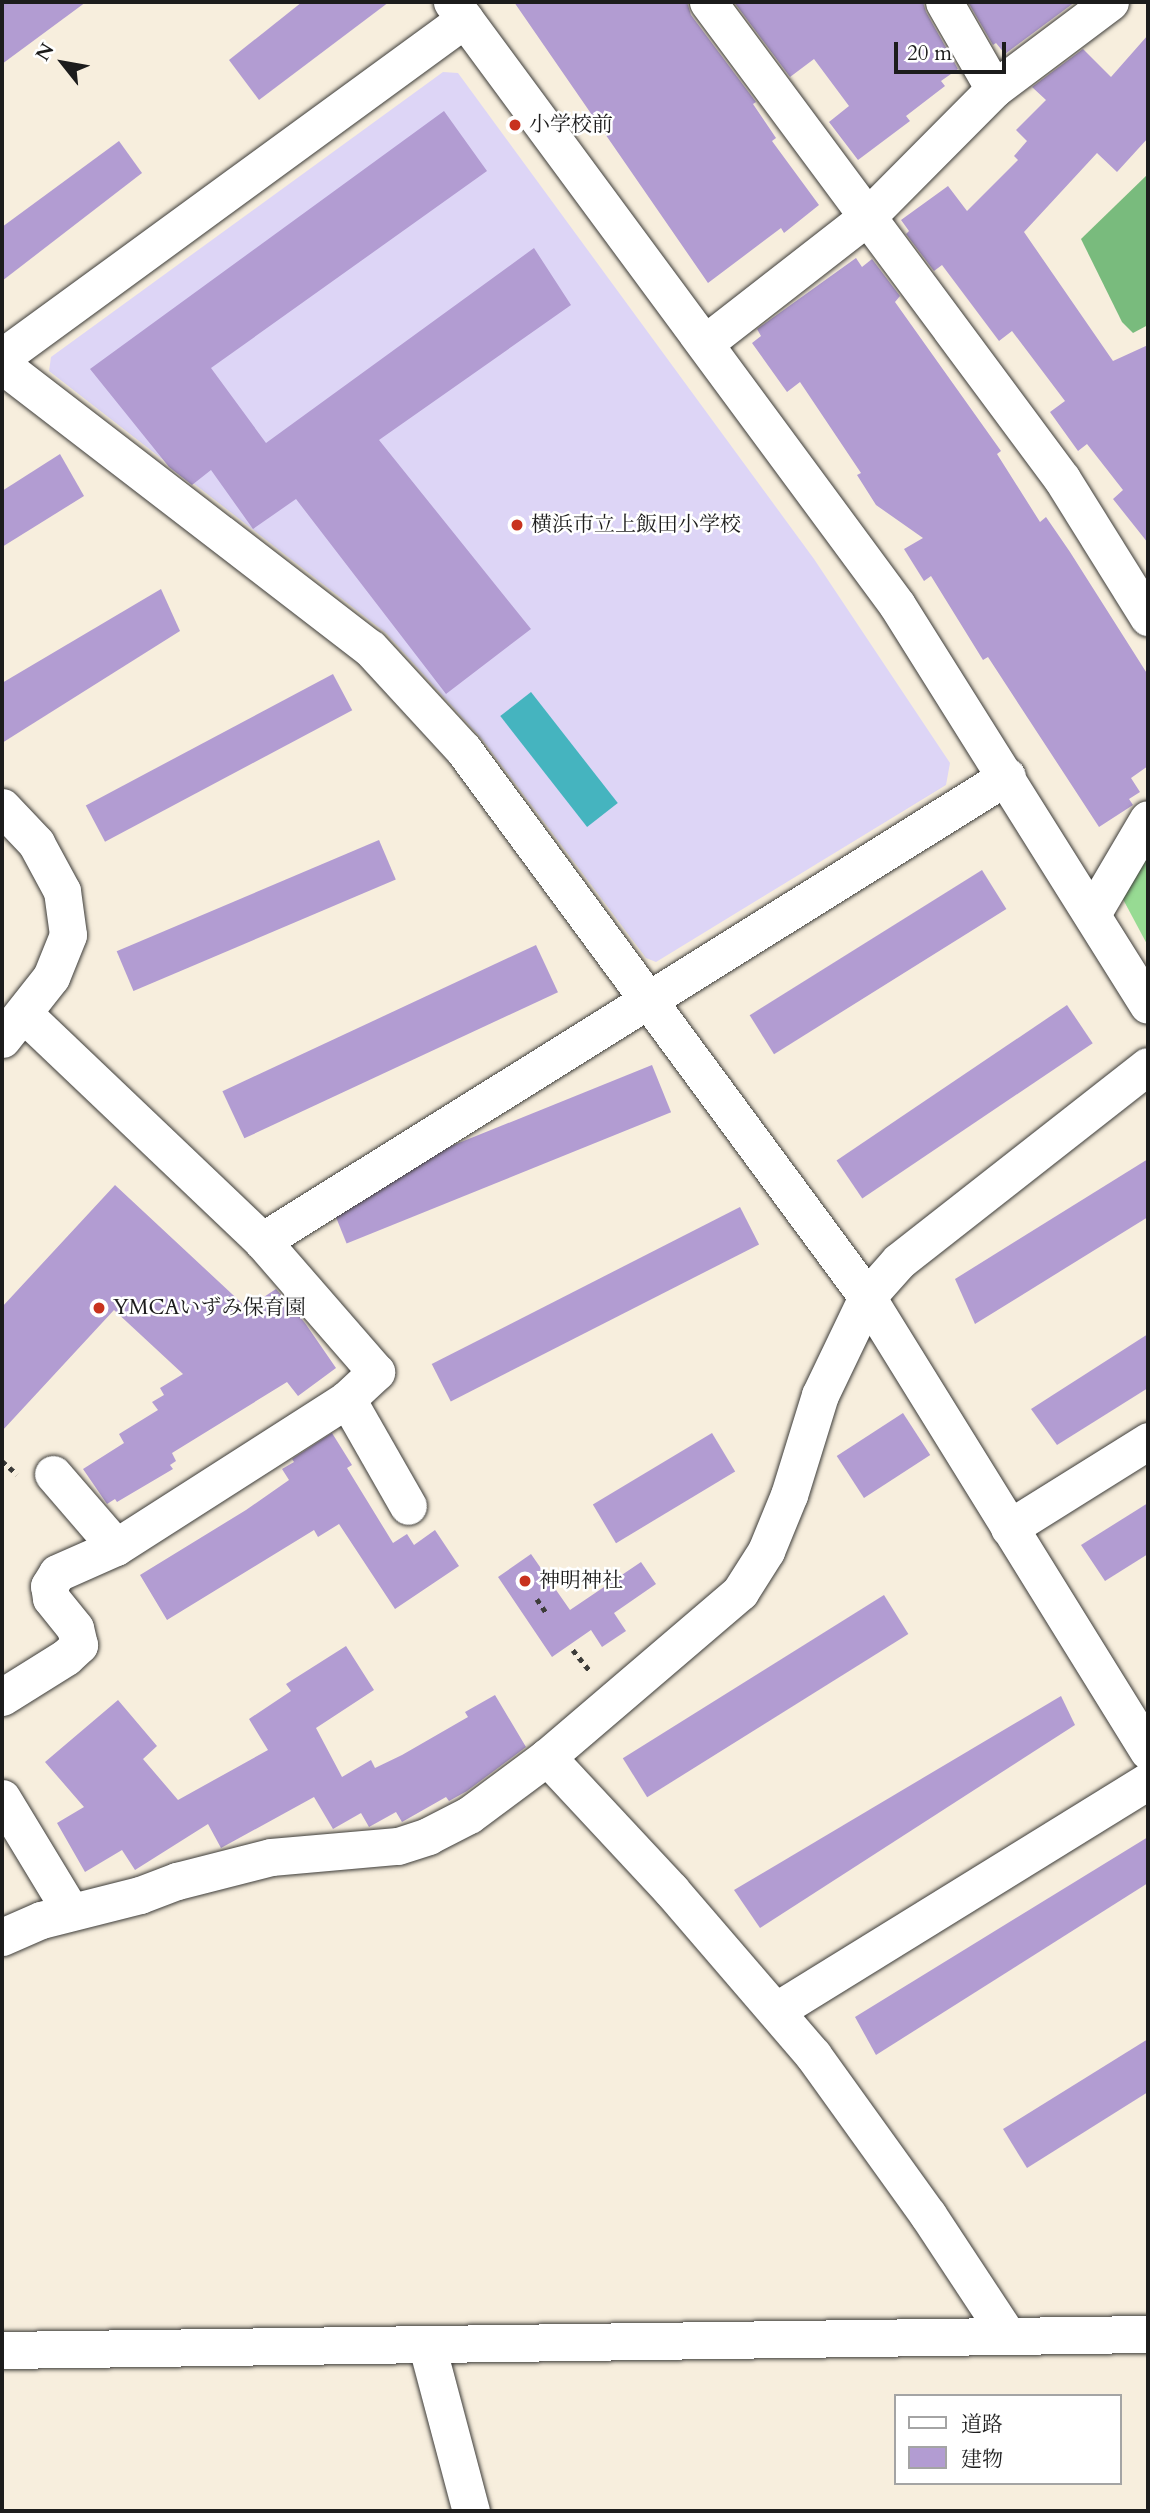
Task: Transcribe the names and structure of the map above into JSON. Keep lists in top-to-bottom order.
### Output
{
  "places": [
    "小学校前",
    "横浜市立上飯田小学校",
    "YMCAいずみ保育園",
    "神明神社"
  ],
  "legend": ["道路", "建物"],
  "scale_bar": "20 m",
  "north": "top left"
}
